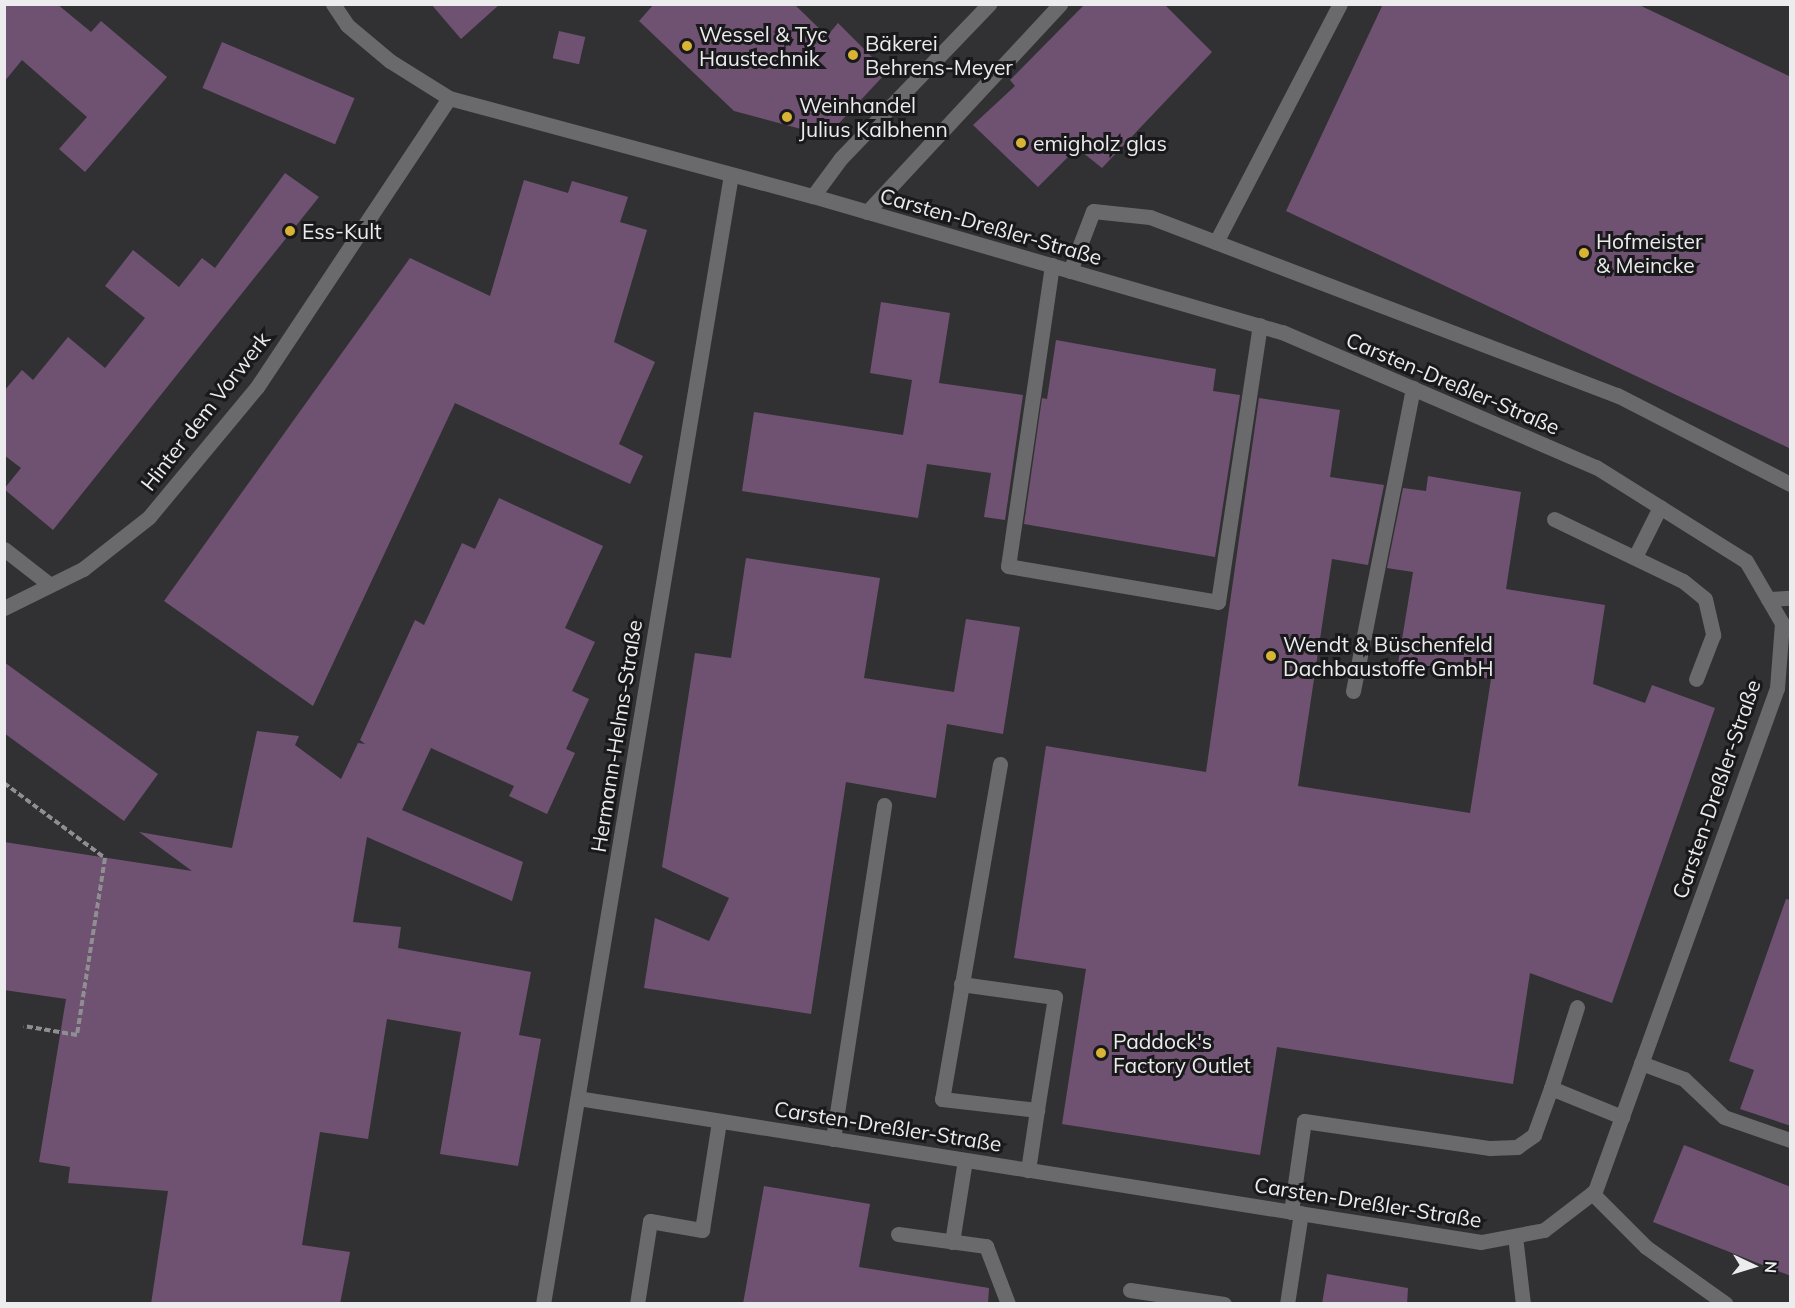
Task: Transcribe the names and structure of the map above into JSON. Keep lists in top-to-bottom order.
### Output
{
  "streets": {
    "street": ["Carsten-Dreßler-Straße", "Hinter dem Vorwerk", "Hermann-Helms-Straße"]
  },
  "crossings": [
    ["Carsten-Dreßler-Straße", "Hinter dem Vorwerk"],
    ["Carsten-Dreßler-Straße", "Hermann-Helms-Straße"]
  ],
  "places": [
    "Wessel & Tyc Haustechnik",
    "Bäkerei Behrens-Meyer",
    "Weinhandel Julius Kalbhenn",
    "emigholz glas",
    "Ess-Kult",
    "Hofmeister & Meincke",
    "Wendt & Büschenfeld Dachbaustoffe GmbH",
    "Paddock's Factory Outlet"
  ],
  "north": "right"
}
